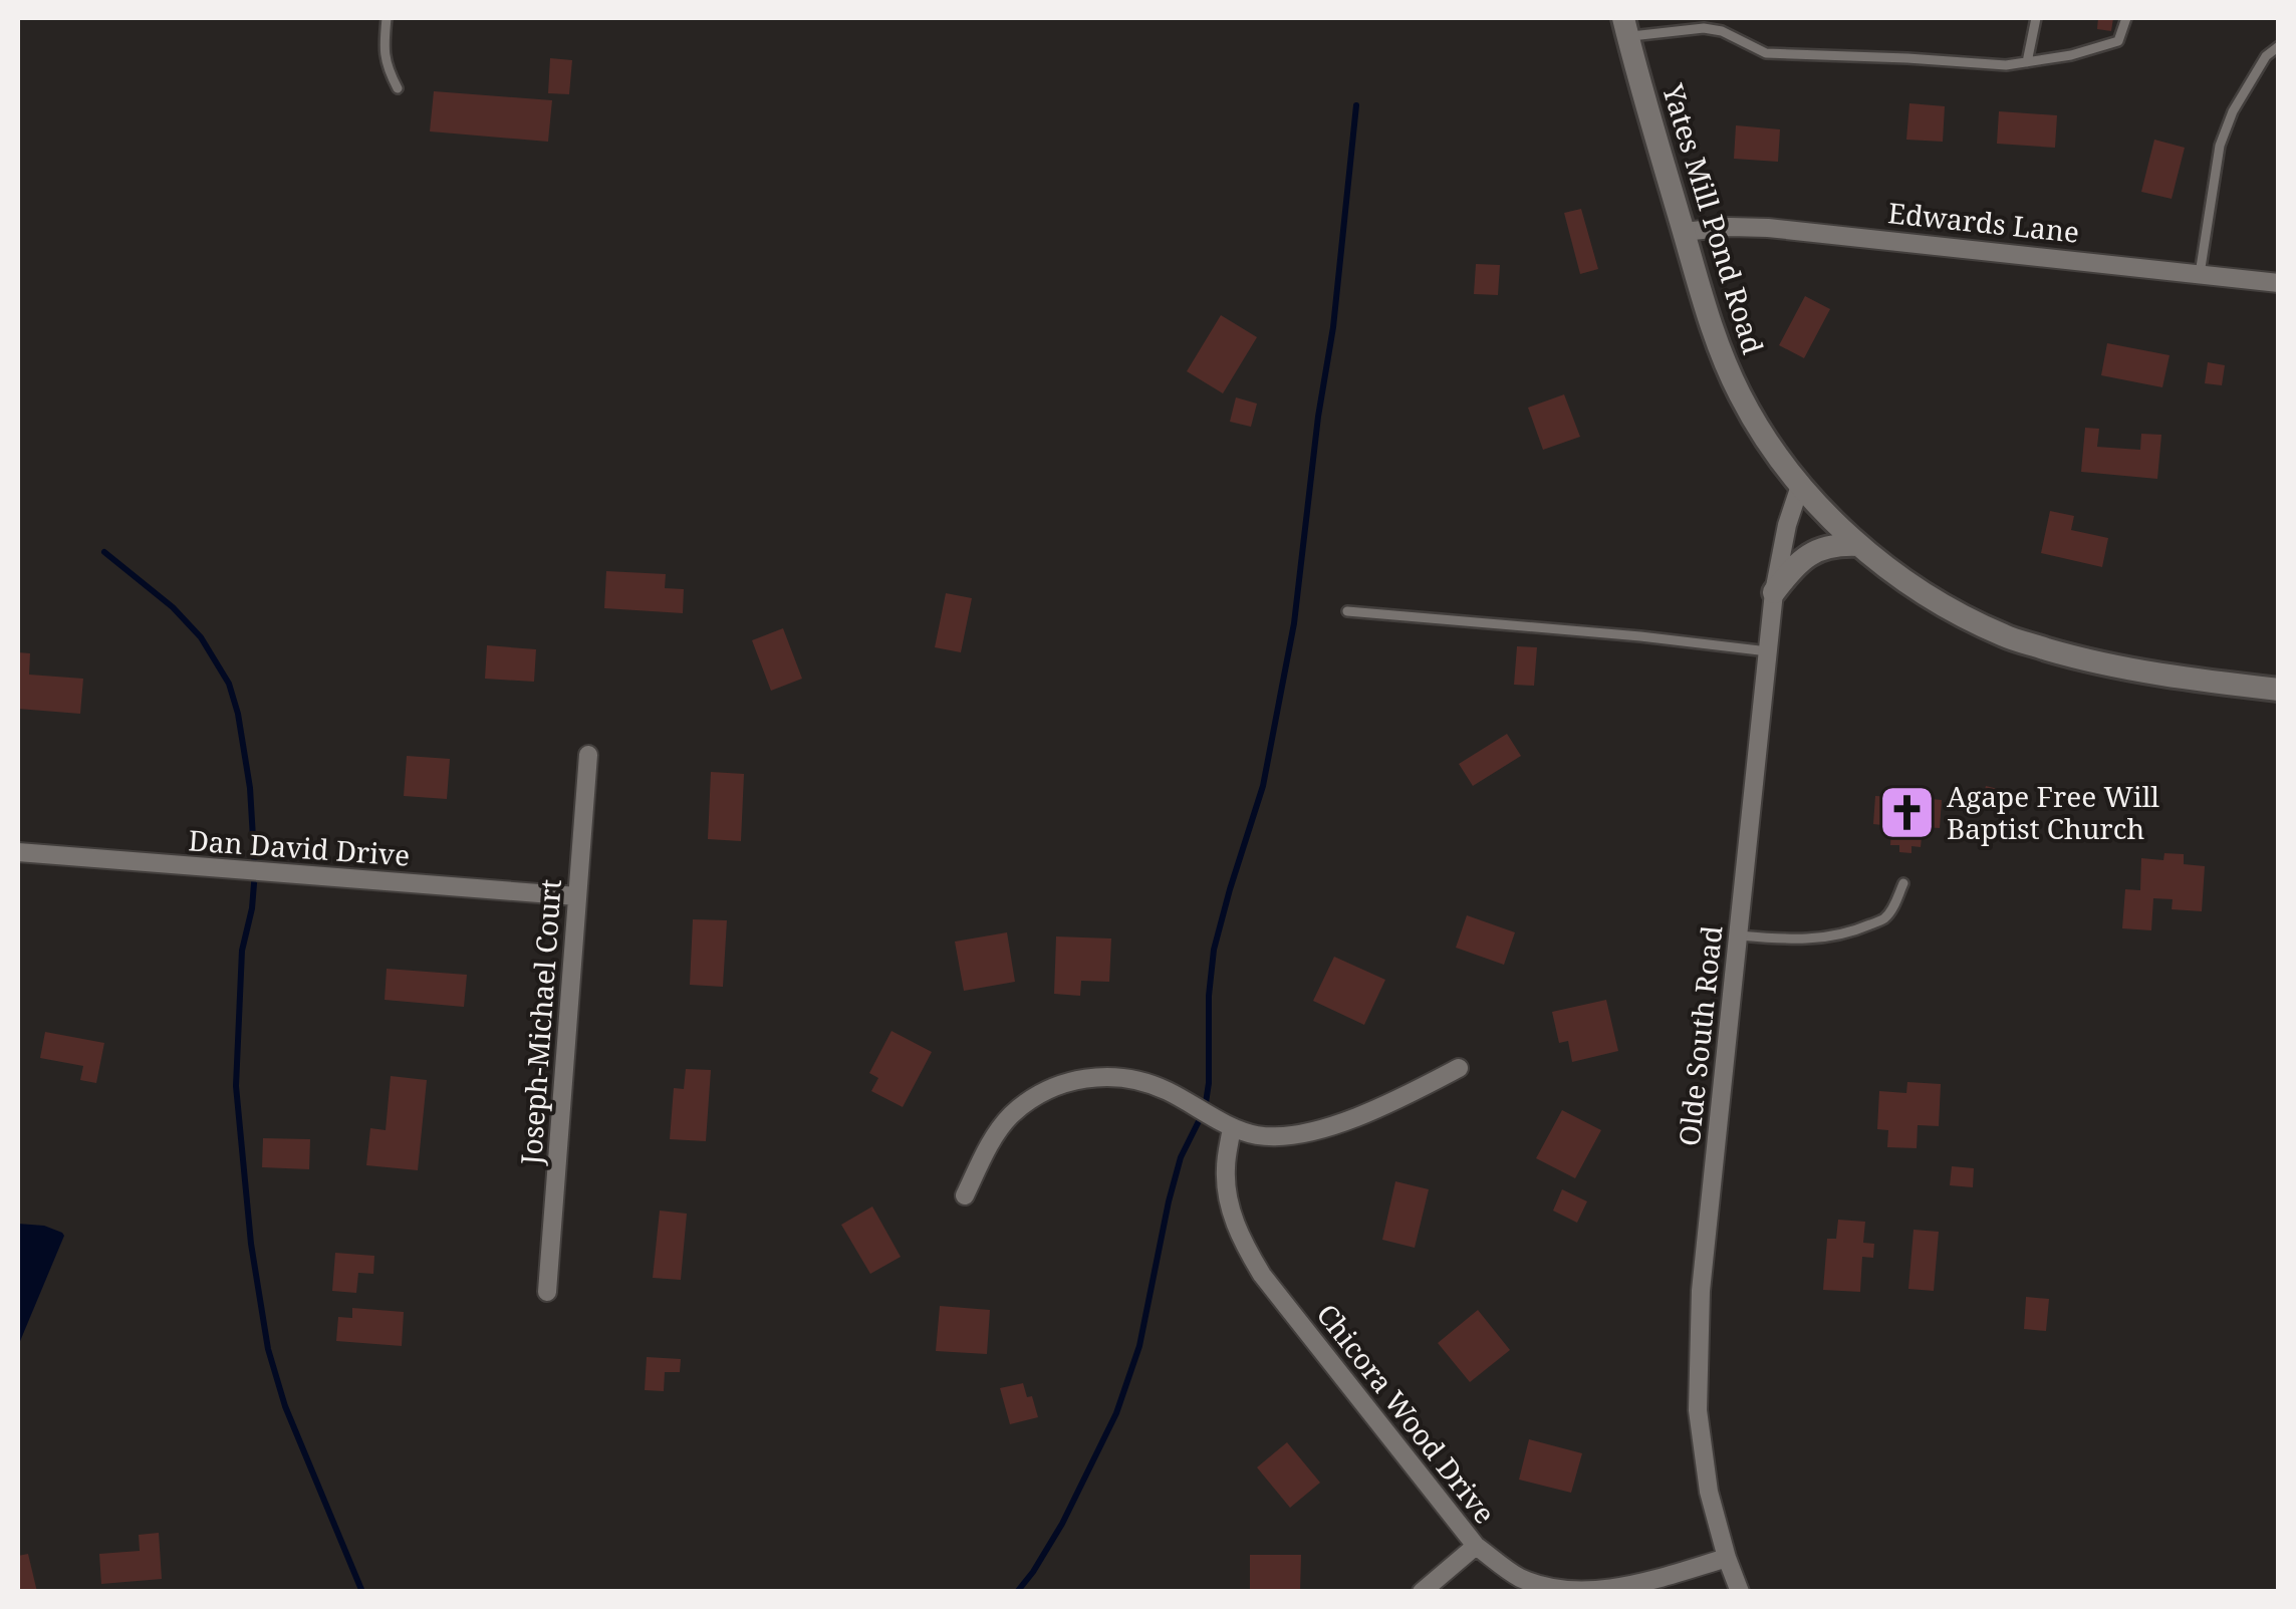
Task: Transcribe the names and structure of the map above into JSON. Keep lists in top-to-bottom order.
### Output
{
  "streets": {
    "street": [
      "Yates Mill Pond Road",
      "Edwards Lane",
      "Dan David Drive",
      "Joseph-Michael Court",
      "Olde South Road",
      "Chicora Wood Drive"
    ]
  },
  "crossings": [
    ["Yates Mill Pond Road", "Edwards Lane"],
    ["Yates Mill Pond Road", "Olde South Road"],
    ["Dan David Drive", "Joseph-Michael Court"],
    ["Olde South Road", "Chicora Wood Drive"]
  ],
  "places": {
    "church": ["Agape Free Will Baptist Church"]
  }
}
